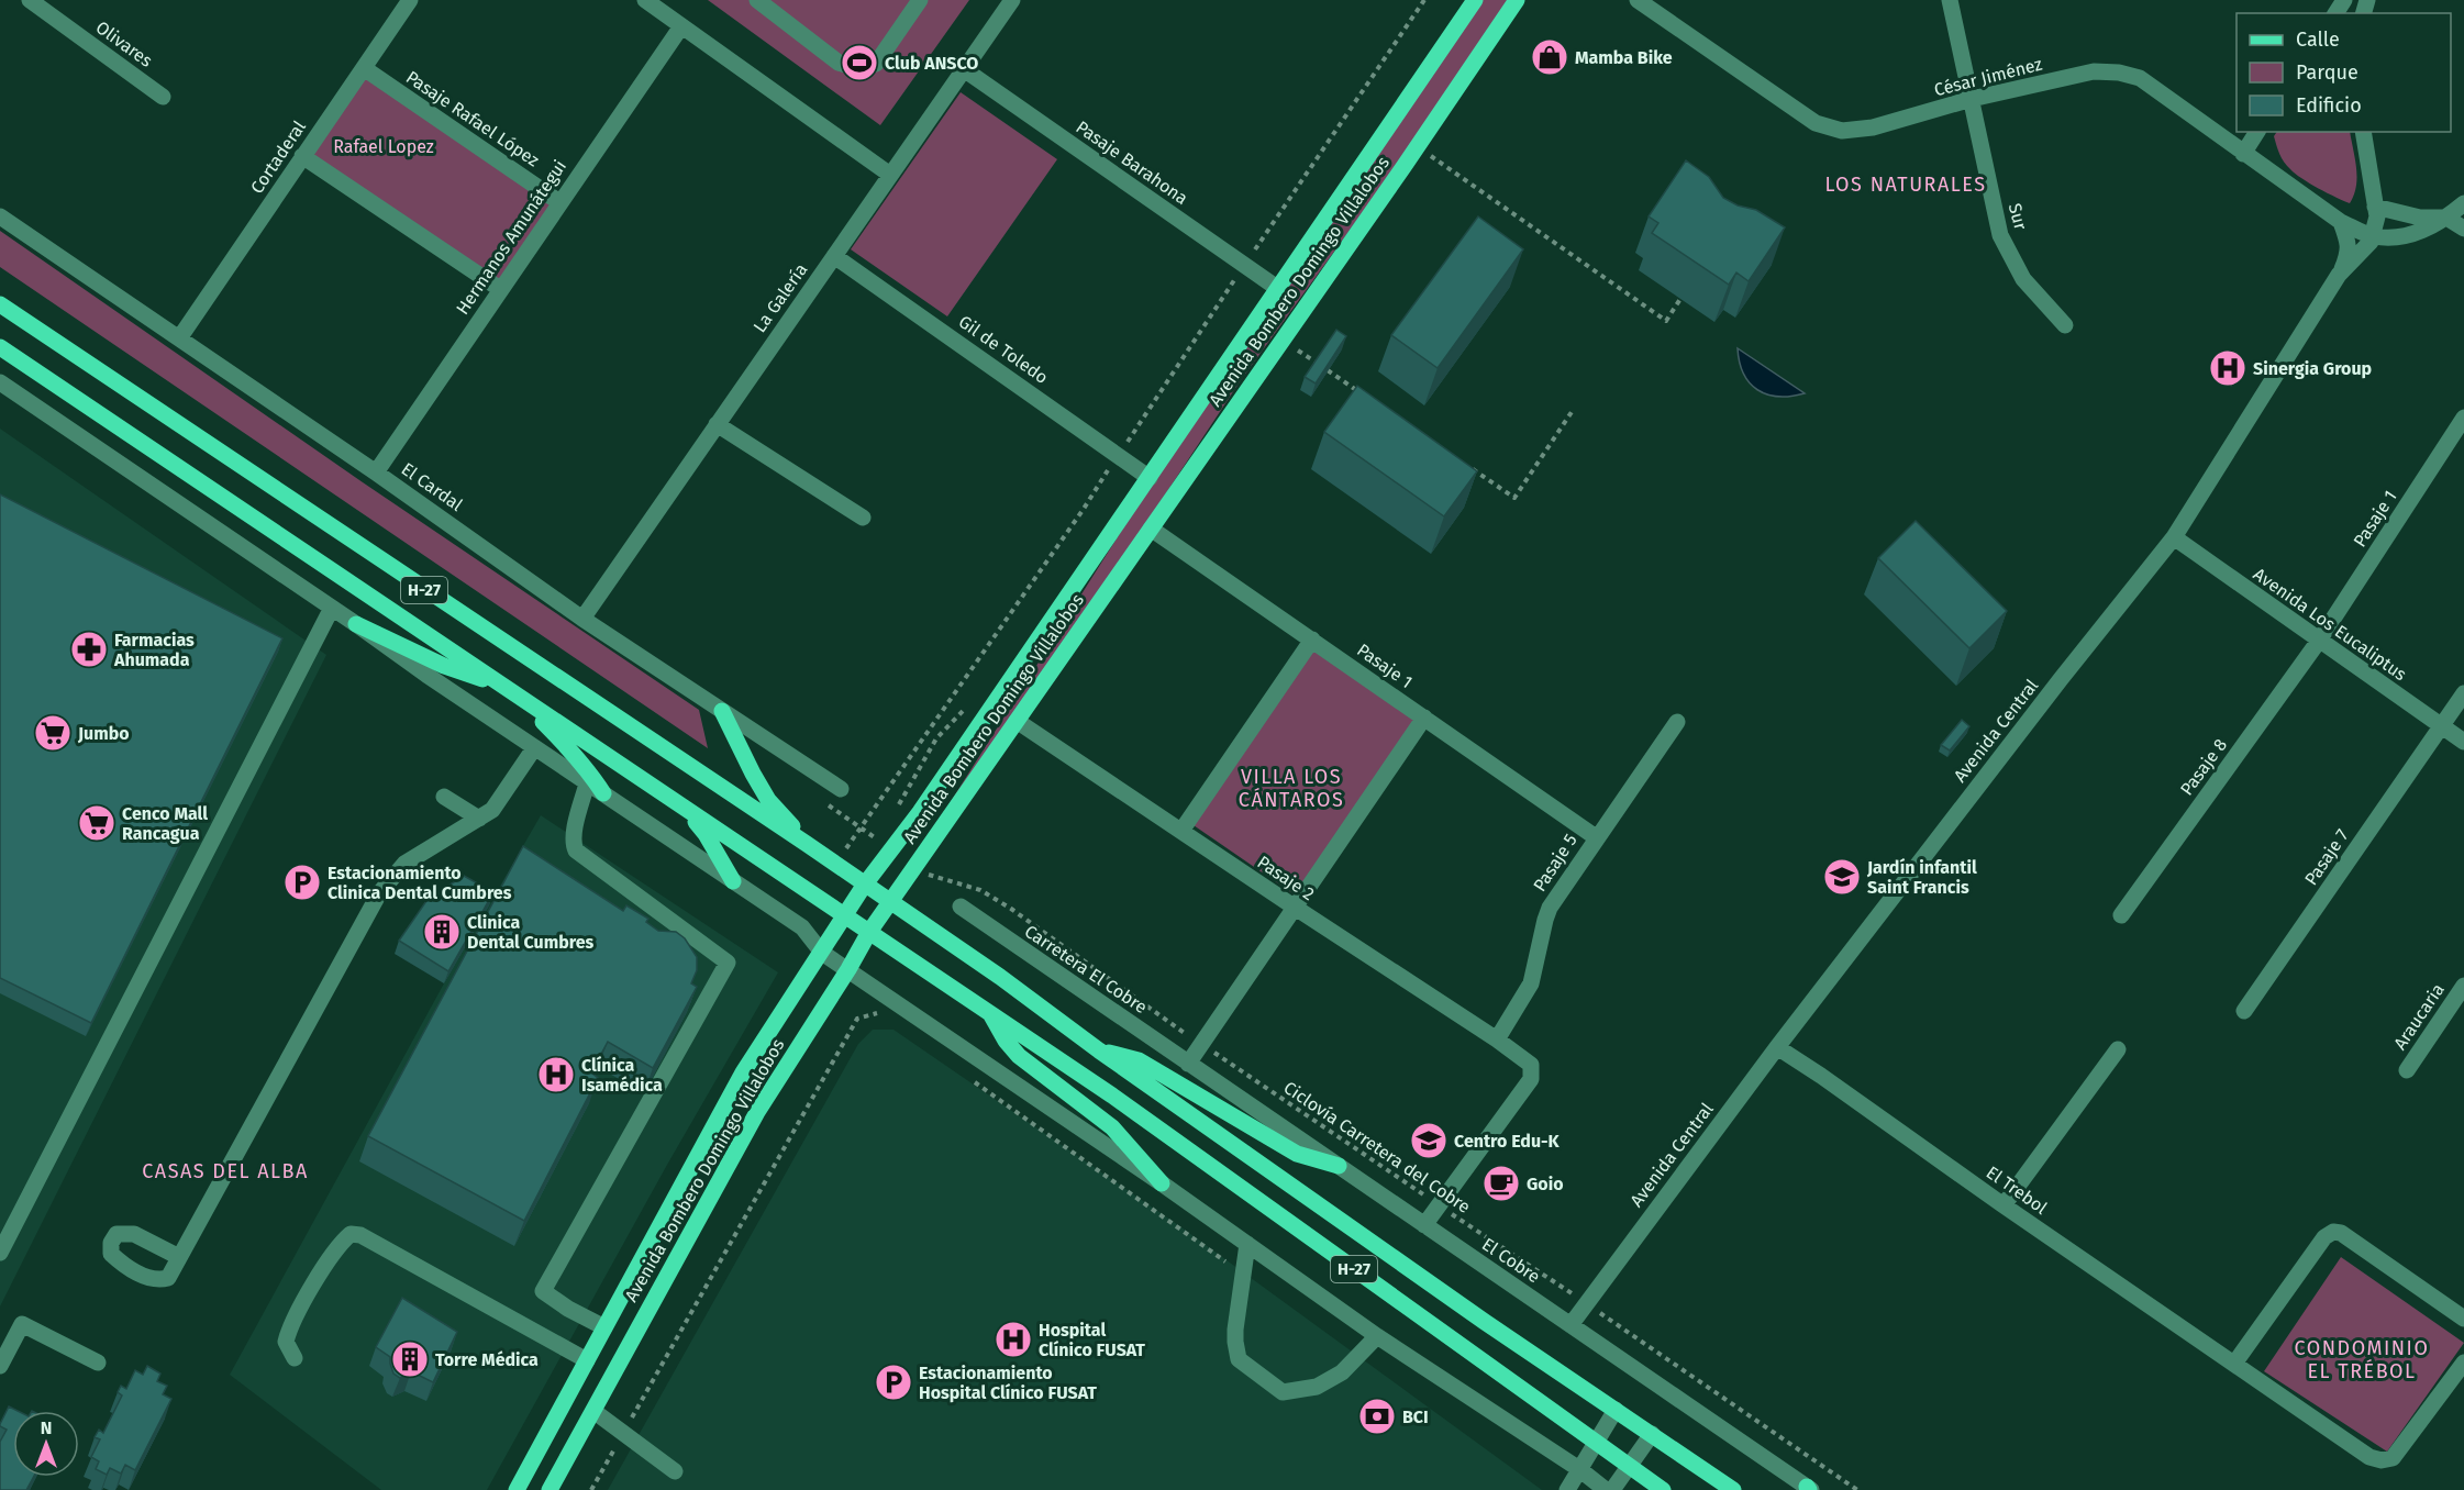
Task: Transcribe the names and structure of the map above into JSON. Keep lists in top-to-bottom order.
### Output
{
  "streets": {
    "main road": ["Avenida Bombero Domingo Villalobos", "H-27"],
    "street": [
      "Olivares",
      "César Jiménez",
      "Pasaje Rafael López",
      "Cortaderal",
      "Pasaje Barahona",
      "Sur",
      "Hermanos Amunátegui",
      "La Galería",
      "Gil de Toledo",
      "El Cardal",
      "Pasaje 1",
      "Avenida Los Eucaliptus",
      "Avenida Central",
      "Pasaje 8",
      "Pasaje 7",
      "Pasaje 5",
      "Pasaje 2",
      "Carretera El Cobre",
      "Araucaria",
      "El Trebol",
      "El Cobre"
    ],
    "path": ["Ciclovía Carretera del Cobre"]
  },
  "crossings": [
    ["César Jiménez", "Sur"],
    ["César Jiménez", "Avenida Central"],
    ["Pasaje Rafael López", "Cortaderal"],
    ["Pasaje Rafael López", "Hermanos Amunátegui"],
    ["Cortaderal", "El Cardal"],
    ["Pasaje Barahona", "Avenida Bombero Domingo Villalobos"],
    ["Pasaje Barahona", "La Galería"],
    ["Hermanos Amunátegui", "El Cardal"],
    ["Avenida Bombero Domingo Villalobos", "Gil de Toledo"],
    ["Avenida Bombero Domingo Villalobos", "Pasaje 1"],
    ["Avenida Bombero Domingo Villalobos", "H-27"],
    ["Avenida Bombero Domingo Villalobos", "Pasaje 2"],
    ["Avenida Bombero Domingo Villalobos", "Ciclovía Carretera del Cobre"],
    ["La Galería", "Gil de Toledo"],
    ["La Galería", "El Cardal"],
    ["Pasaje 1", "Avenida Los Eucaliptus"],
    ["Pasaje 1", "Pasaje 8"],
    ["Pasaje 1", "Pasaje 5"],
    ["Avenida Los Eucaliptus", "Avenida Central"],
    ["Avenida Los Eucaliptus", "Pasaje 8"],
    ["Avenida Los Eucaliptus", "Pasaje 7"],
    ["Avenida Central", "Ciclovía Carretera del Cobre"],
    ["Avenida Central", "El Trebol"],
    ["Avenida Central", "El Cobre"],
    ["Pasaje 5", "Pasaje 2"],
    ["Pasaje 2", "Ciclovía Carretera del Cobre"],
    ["Carretera El Cobre", "El Cobre"]
  ],
  "districts": [
    "LOS NATURALES",
    "VILLA LOS CÁNTAROS",
    "CASAS DEL ALBA",
    "CONDOMINIO EL TRÉBOL"
  ],
  "parks": ["Rafael Lopez"],
  "places": {
    "shop": ["Mamba Bike"],
    "sports": ["Club ANSCO"],
    "hospital": ["Sinergia Group", "Clínica Isamédica", "Hospital Clínico FUSAT"],
    "pharmacy": ["Farmacias Ahumada"],
    "supermarket": ["Jumbo", "Cenco Mall Rancagua"],
    "school or university": ["Jardín infantil Saint Francis", "Centro Edu-K"],
    "parking": ["Estacionamiento Clinica Dental Cumbres", "Estacionamiento Hospital Clínico FUSAT"],
    "building": ["Clinica Dental Cumbres", "Torre Médica"],
    "cafe": ["Goio"],
    "bank": ["BCI"]
  },
  "legend": ["Calle", "Parque", "Edificio"],
  "north": "top"
}
